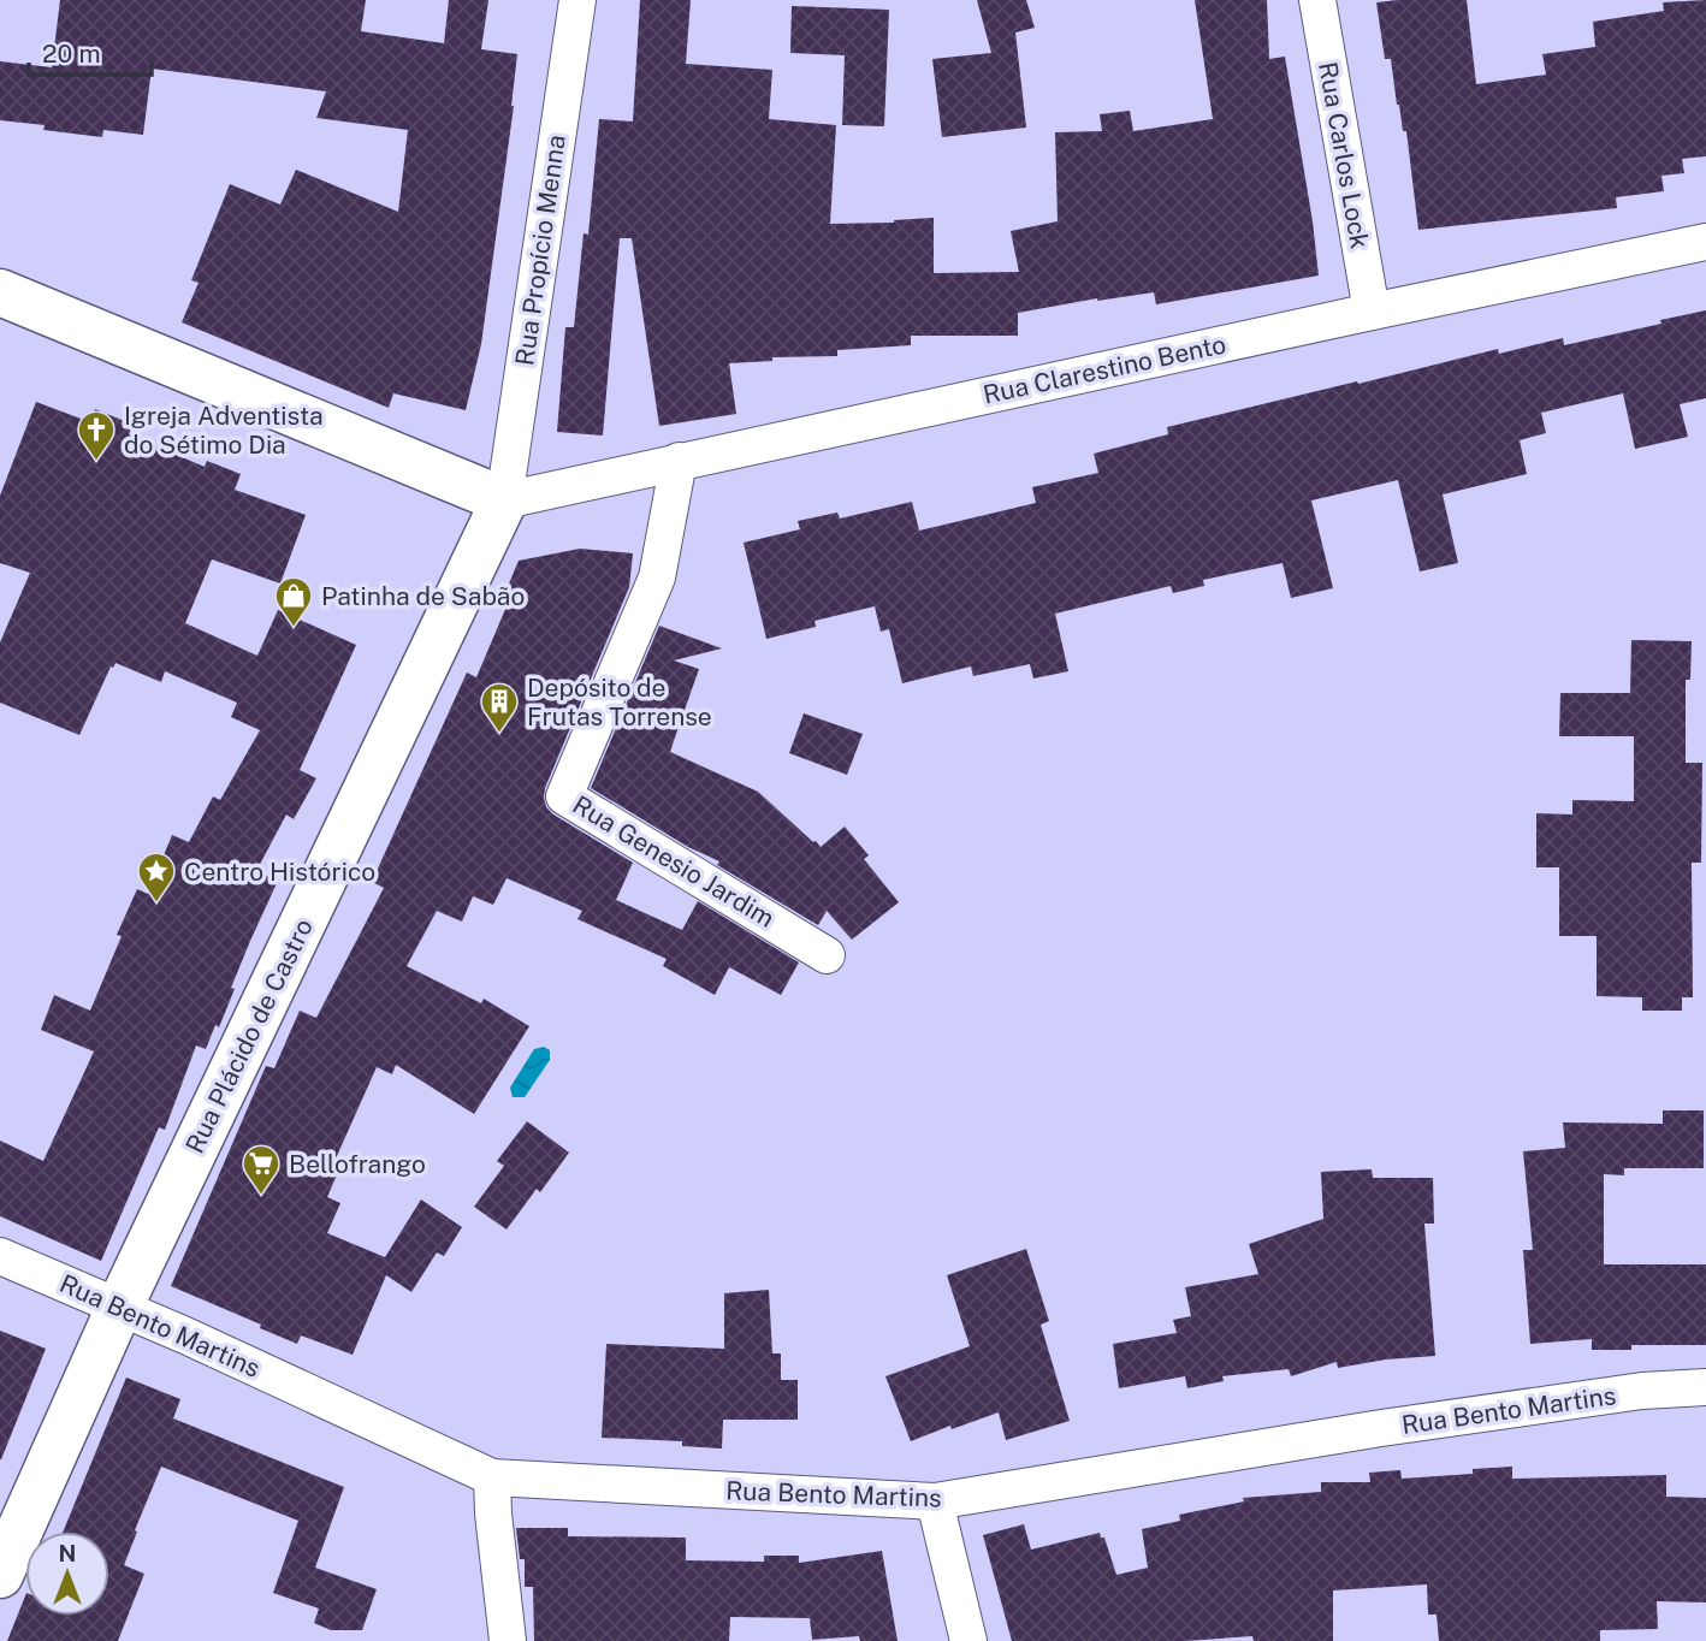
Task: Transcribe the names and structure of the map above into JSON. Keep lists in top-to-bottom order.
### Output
{
  "streets": {
    "main road": ["Rua Plácido de Castro"],
    "street": [
      "Rua Carlos Lock",
      "Rua Propício Menna",
      "Rua Clarestino Bento",
      "Rua Genesio Jardim",
      "Rua Bento Martins"
    ]
  },
  "crossings": [
    ["Rua Carlos Lock", "Rua Clarestino Bento"],
    ["Rua Propício Menna", "Rua Clarestino Bento"],
    ["Rua Propício Menna", "Rua Plácido de Castro"],
    ["Rua Clarestino Bento", "Rua Genesio Jardim"],
    ["Rua Clarestino Bento", "Rua Plácido de Castro"],
    ["Rua Plácido de Castro", "Rua Bento Martins"]
  ],
  "places": {
    "church": ["Igreja Adventista do Sétimo Dia"],
    "shop": ["Patinha de Sabão"],
    "building": ["Depósito de Frutas Torrense"],
    "place": ["Centro Histórico"],
    "supermarket": ["Bellofrango"]
  },
  "scale_bar": "20 m",
  "north": "top"
}
